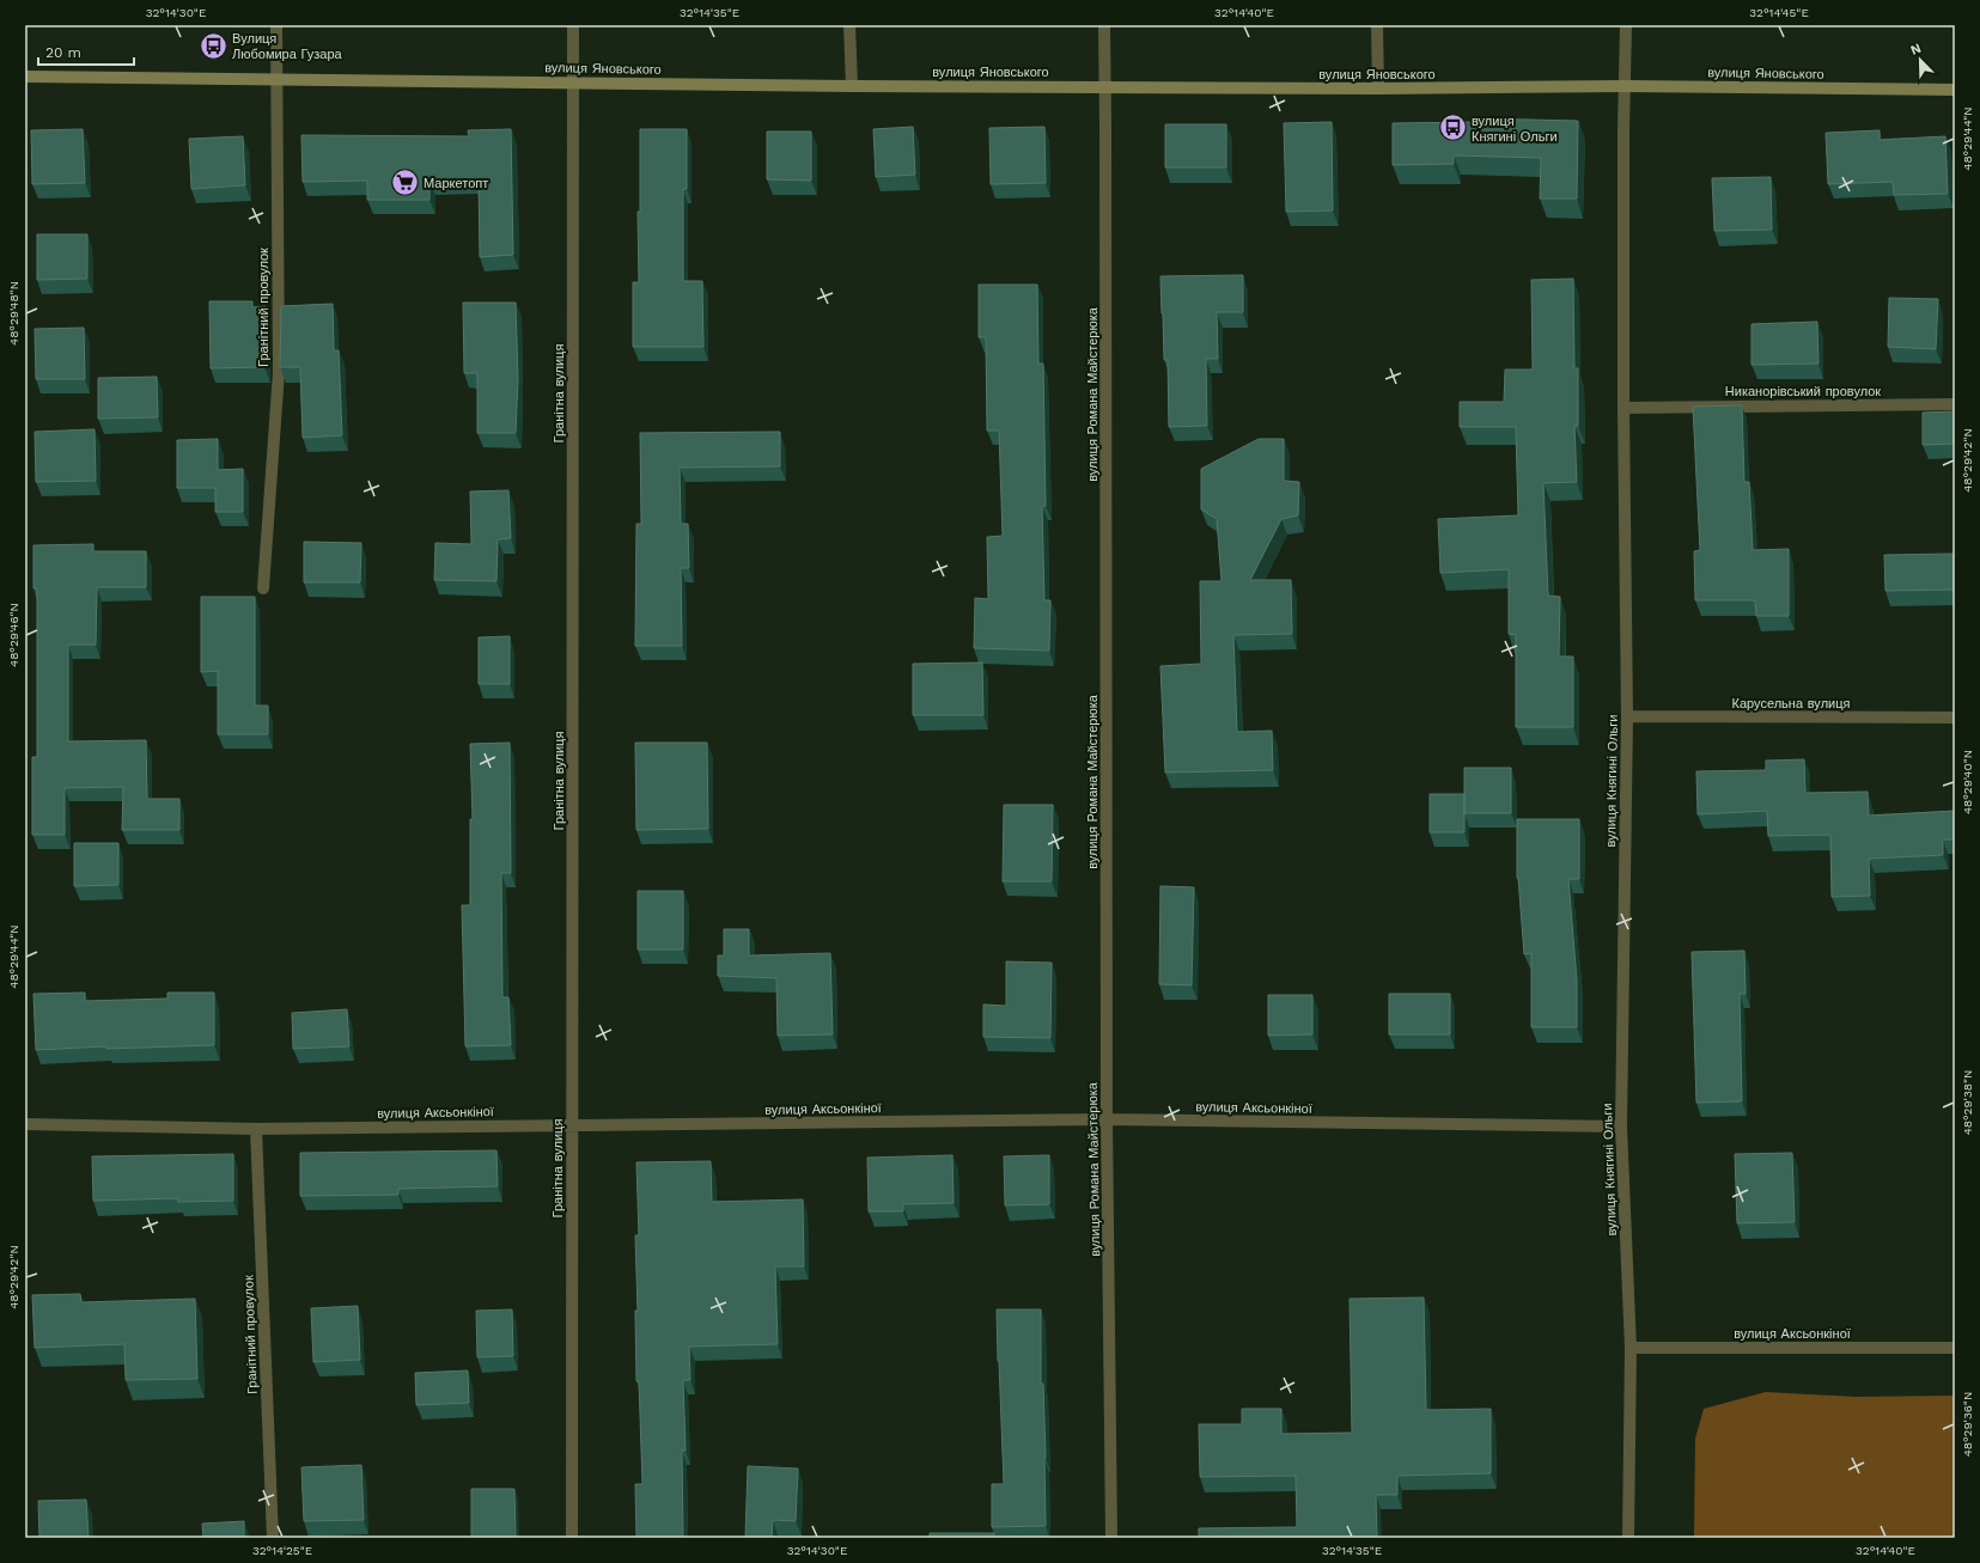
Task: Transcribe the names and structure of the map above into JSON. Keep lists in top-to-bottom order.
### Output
{
  "streets": {
    "main road": ["вулиця Яновського"],
    "street": [
      "Гранітний провулок",
      "Никанорівський провулок",
      "Гранітна вулиця",
      "вулиця Романа Майстерюка",
      "Карусельна вулиця",
      "вулиця Княгині Ольги",
      "вулиця Аксьонкіної"
    ]
  },
  "crossings": [
    ["вулиця Яновського", "Гранітний провулок"],
    ["вулиця Яновського", "Гранітна вулиця"],
    ["вулиця Яновського", "вулиця Романа Майстерюка"],
    ["вулиця Яновського", "вулиця Княгині Ольги"],
    ["Гранітний провулок", "вулиця Аксьонкіної"],
    ["Никанорівський провулок", "вулиця Княгині Ольги"],
    ["Гранітна вулиця", "вулиця Аксьонкіної"],
    ["вулиця Романа Майстерюка", "вулиця Аксьонкіної"],
    ["Карусельна вулиця", "вулиця Княгині Ольги"],
    ["вулиця Княгині Ольги", "вулиця Аксьонкіної"]
  ],
  "places": {
    "bus stop": ["Вулиця Любомира Гузара", "вулиця Княгині Ольги"],
    "supermarket": ["Маркетопт"]
  },
  "scale_bar": "20 m",
  "north": "top left",
  "coordinates": [
    "32°14'30\"E",
    "32°14'35\"E",
    "32°14'40\"E",
    "32°14'45\"E",
    "48°29'44\"N",
    "48°29'48\"N",
    "48°29'42\"N",
    "48°29'46\"N",
    "48°29'40\"N",
    "48°29'38\"N",
    "48°29'36\"N",
    "32°14'25\"E"
  ]
}
